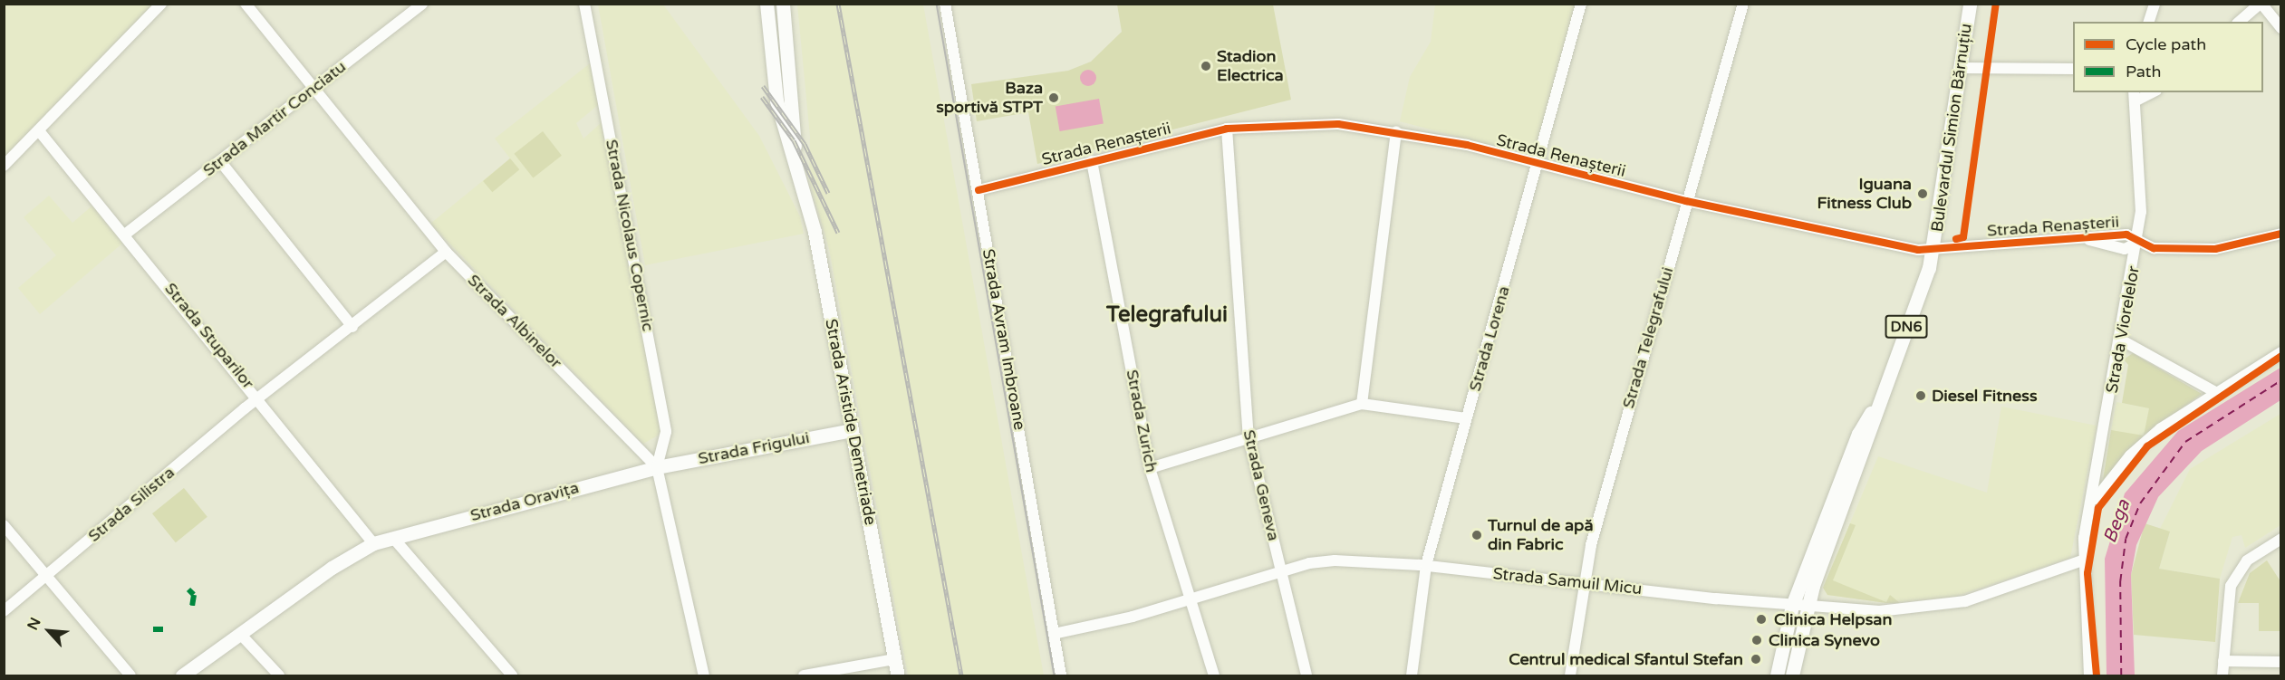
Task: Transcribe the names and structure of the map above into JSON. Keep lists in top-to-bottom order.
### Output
{
  "streets": {
    "main road": [
      "Bulevardul Simion Bărnuțiu",
      "DN6",
      "Strada Aristide Demetriade",
      "Strada Frigului",
      "Strada Oravița"
    ],
    "street": [
      "Strada Martir Conciatu",
      "Strada Renașterii",
      "Strada Nicolaus Copernic",
      "Strada Albinelor",
      "Strada Viorelelor",
      "Strada Stuparilor",
      "Strada Telegrafului",
      "Strada Lorena",
      "Strada Avram Imbroane",
      "Strada Zurich",
      "Strada Geneva",
      "Strada Silistra",
      "Strada Samuil Micu"
    ]
  },
  "crossings": [
    ["Strada Martir Conciatu", "Strada Albinelor"],
    ["Strada Martir Conciatu", "Strada Stuparilor"],
    ["Bulevardul Simion Bărnuțiu", "Strada Renașterii"],
    ["Bulevardul Simion Bărnuțiu", "Strada Samuil Micu"],
    ["Strada Renașterii", "Strada Viorelelor"],
    ["Strada Renașterii", "Strada Telegrafului"],
    ["Strada Renașterii", "Strada Lorena"],
    ["Strada Renașterii", "Strada Avram Imbroane"],
    ["Strada Renașterii", "Strada Zurich"],
    ["Strada Renașterii", "Strada Geneva"],
    ["Strada Nicolaus Copernic", "Strada Albinelor"],
    ["Strada Nicolaus Copernic", "Strada Frigului"],
    ["Strada Nicolaus Copernic", "Strada Oravița"],
    ["Strada Albinelor", "Strada Frigului"],
    ["Strada Albinelor", "Strada Oravița"],
    ["Strada Albinelor", "Strada Silistra"],
    ["Strada Viorelelor", "Strada Samuil Micu"],
    ["Strada Stuparilor", "Strada Oravița"],
    ["Strada Stuparilor", "Strada Silistra"],
    ["Strada Telegrafului", "Strada Samuil Micu"],
    ["Strada Lorena", "Strada Samuil Micu"],
    ["Strada Avram Imbroane", "Strada Samuil Micu"],
    ["Strada Zurich", "Strada Samuil Micu"],
    ["Strada Aristide Demetriade", "Strada Frigului"],
    ["Strada Frigului", "Strada Oravița"],
    ["Strada Geneva", "Strada Samuil Micu"]
  ],
  "districts": ["Telegrafului"],
  "water": ["Bega"],
  "places": [
    "Stadion Electrica",
    "Baza sportivă STPT",
    "Iguana Fitness Club",
    "Diesel Fitness",
    "Turnul de apă din Fabric",
    "Clinica Helpsan",
    "Clinica Synevo",
    "Centrul medical Sfantul Stefan"
  ],
  "legend": ["Cycle path", "Path"],
  "north": "top left"
}
